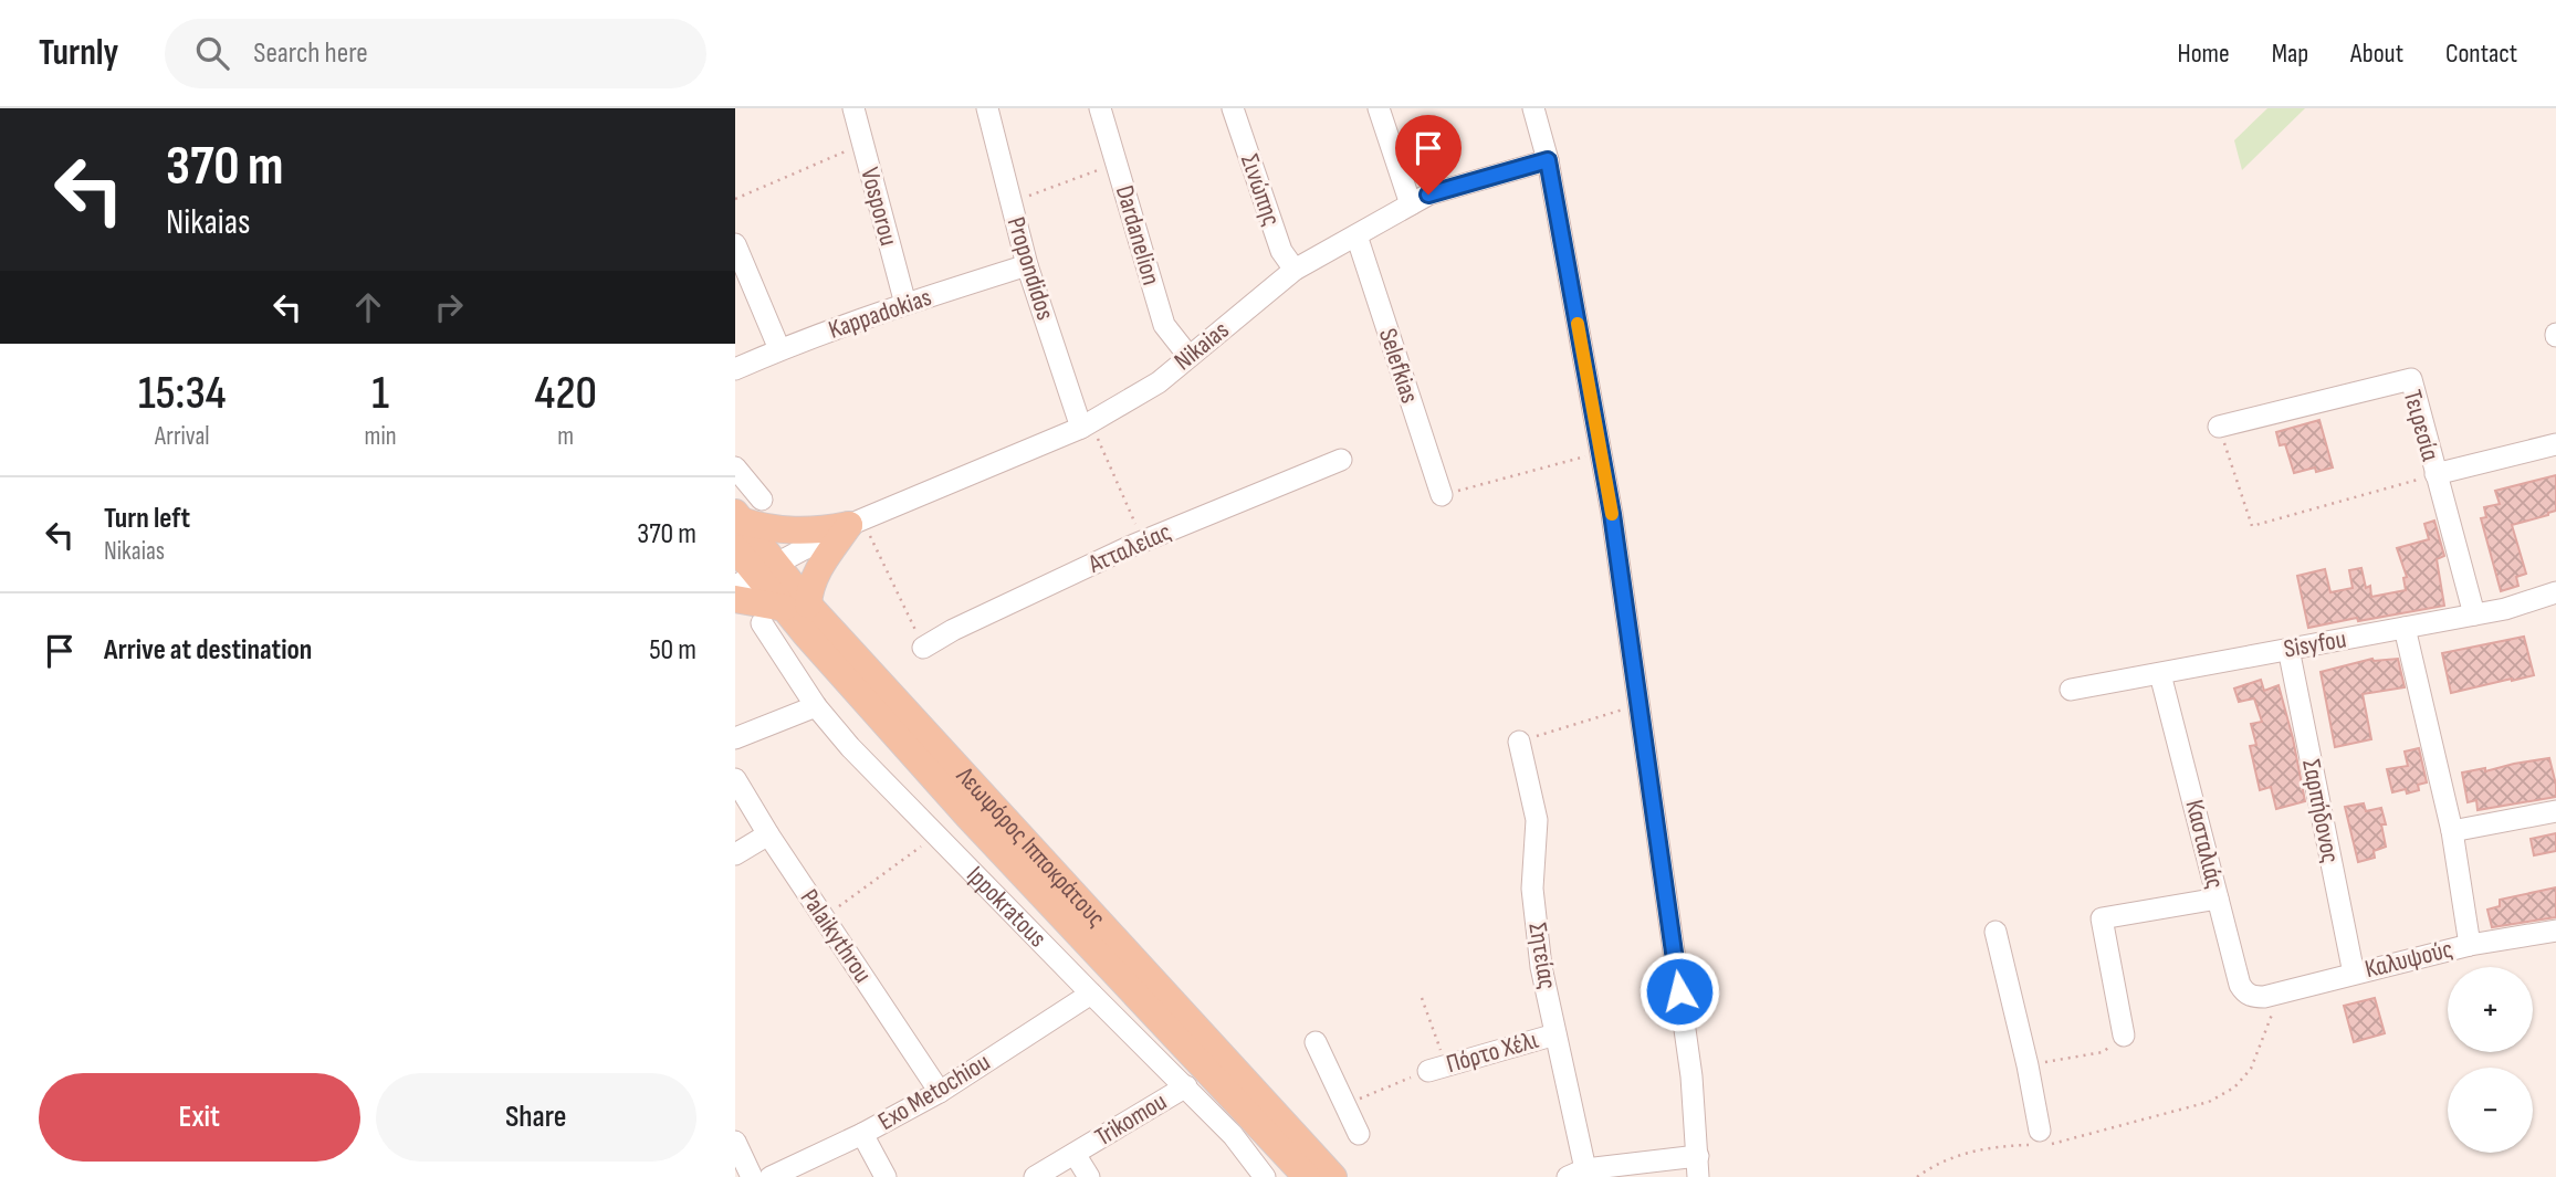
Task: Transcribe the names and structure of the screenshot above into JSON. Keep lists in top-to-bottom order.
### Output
{
  "streets": {
    "main road": ["Λεωφόρος Ιπποκράτους"],
    "street": [
      "Σινώπης",
      "Vosporou",
      "Dardanelion",
      "Propondidos",
      "Kappadokias",
      "Nikaias",
      "Selefkias",
      "Τειρεσία",
      "Ατταλείας",
      "Sisyfou",
      "Σαρπήδονος",
      "Κασταλιάς",
      "Ippokratous",
      "Palaikythrou",
      "Σητείας",
      "Καλυψούς",
      "Πόρτο Χέλι",
      "Exo Metochiou",
      "Trikomou"
    ]
  },
  "crossings": [
    ["Σινώπης", "Nikaias"],
    ["Vosporou", "Kappadokias"],
    ["Dardanelion", "Nikaias"],
    ["Propondidos", "Kappadokias"],
    ["Propondidos", "Nikaias"],
    ["Nikaias", "Selefkias"],
    ["Nikaias", "Λεωφόρος Ιπποκράτους"],
    ["Τειρεσία", "Sisyfou"],
    ["Sisyfou", "Σαρπήδονος"],
    ["Sisyfou", "Κασταλιάς"],
    ["Σαρπήδονος", "Καλυψούς"],
    ["Κασταλιάς", "Καλυψούς"],
    ["Λεωφόρος Ιπποκράτους", "Ippokratous"],
    ["Ippokratous", "Exo Metochiou"],
    ["Ippokratous", "Trikomou"],
    ["Palaikythrou", "Exo Metochiou"],
    ["Σητείας", "Πόρτο Χέλι"]
  ],
  "page": {
    "header": "Turnly",
    "search": "Search here",
    "nav": [
      "Home",
      "Map",
      "About",
      "Contact"
    ],
    "turn": ["370 m", "Nikaias"],
    "eta": [
      "15:34",
      "Arrival",
      "1",
      "min",
      "420",
      "m"
    ],
    "list": [
      {
        "name": "Turn left",
        "note": "Nikaias",
        "value": "370 m"
      },
      {
        "name": "Arrive at destination",
        "value": "50 m"
      }
    ],
    "map_buttons": ["+", "−"],
    "buttons": ["Exit", "Share"]
  }
}
